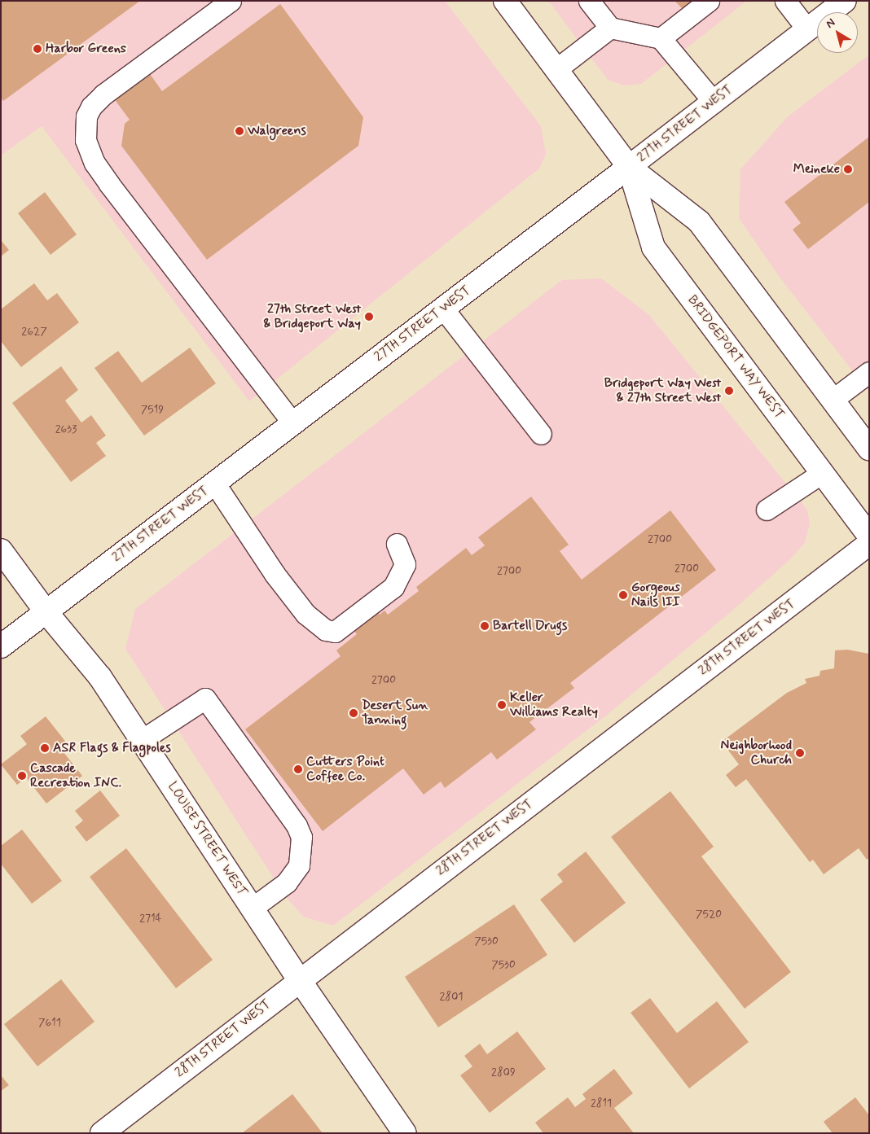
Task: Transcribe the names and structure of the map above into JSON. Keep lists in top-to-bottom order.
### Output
{
  "streets": {
    "street": [
      "27TH STREET WEST",
      "BRIDGEPORT WAY WEST",
      "28TH STREET WEST",
      "LOUISE STREET WEST"
    ]
  },
  "crossings": [
    ["27TH STREET WEST", "BRIDGEPORT WAY WEST"],
    ["27TH STREET WEST", "LOUISE STREET WEST"],
    ["28TH STREET WEST", "LOUISE STREET WEST"]
  ],
  "places": [
    "Harbor Greens",
    "Walgreens",
    "Meineke",
    "27th Street West & Bridgeport Way",
    "Bridgeport Way West & 27th Street West",
    "Gorgeous Nails III",
    "Bartell Drugs",
    "Keller Williams Realty",
    "Desert Sun Tanning",
    "ASR Flags & Flagpoles",
    "Neighborhood Church",
    "Cutters Point Coffee Co.",
    "Cascade Recreation INC."
  ],
  "house_numbers": [
    "2627",
    "7519",
    "2633",
    "2700",
    "2700",
    "2700",
    "2700",
    "7520",
    "2714",
    "7530",
    "7530",
    "2801",
    "7611",
    "2809",
    "2811"
  ],
  "north": "top left"
}
